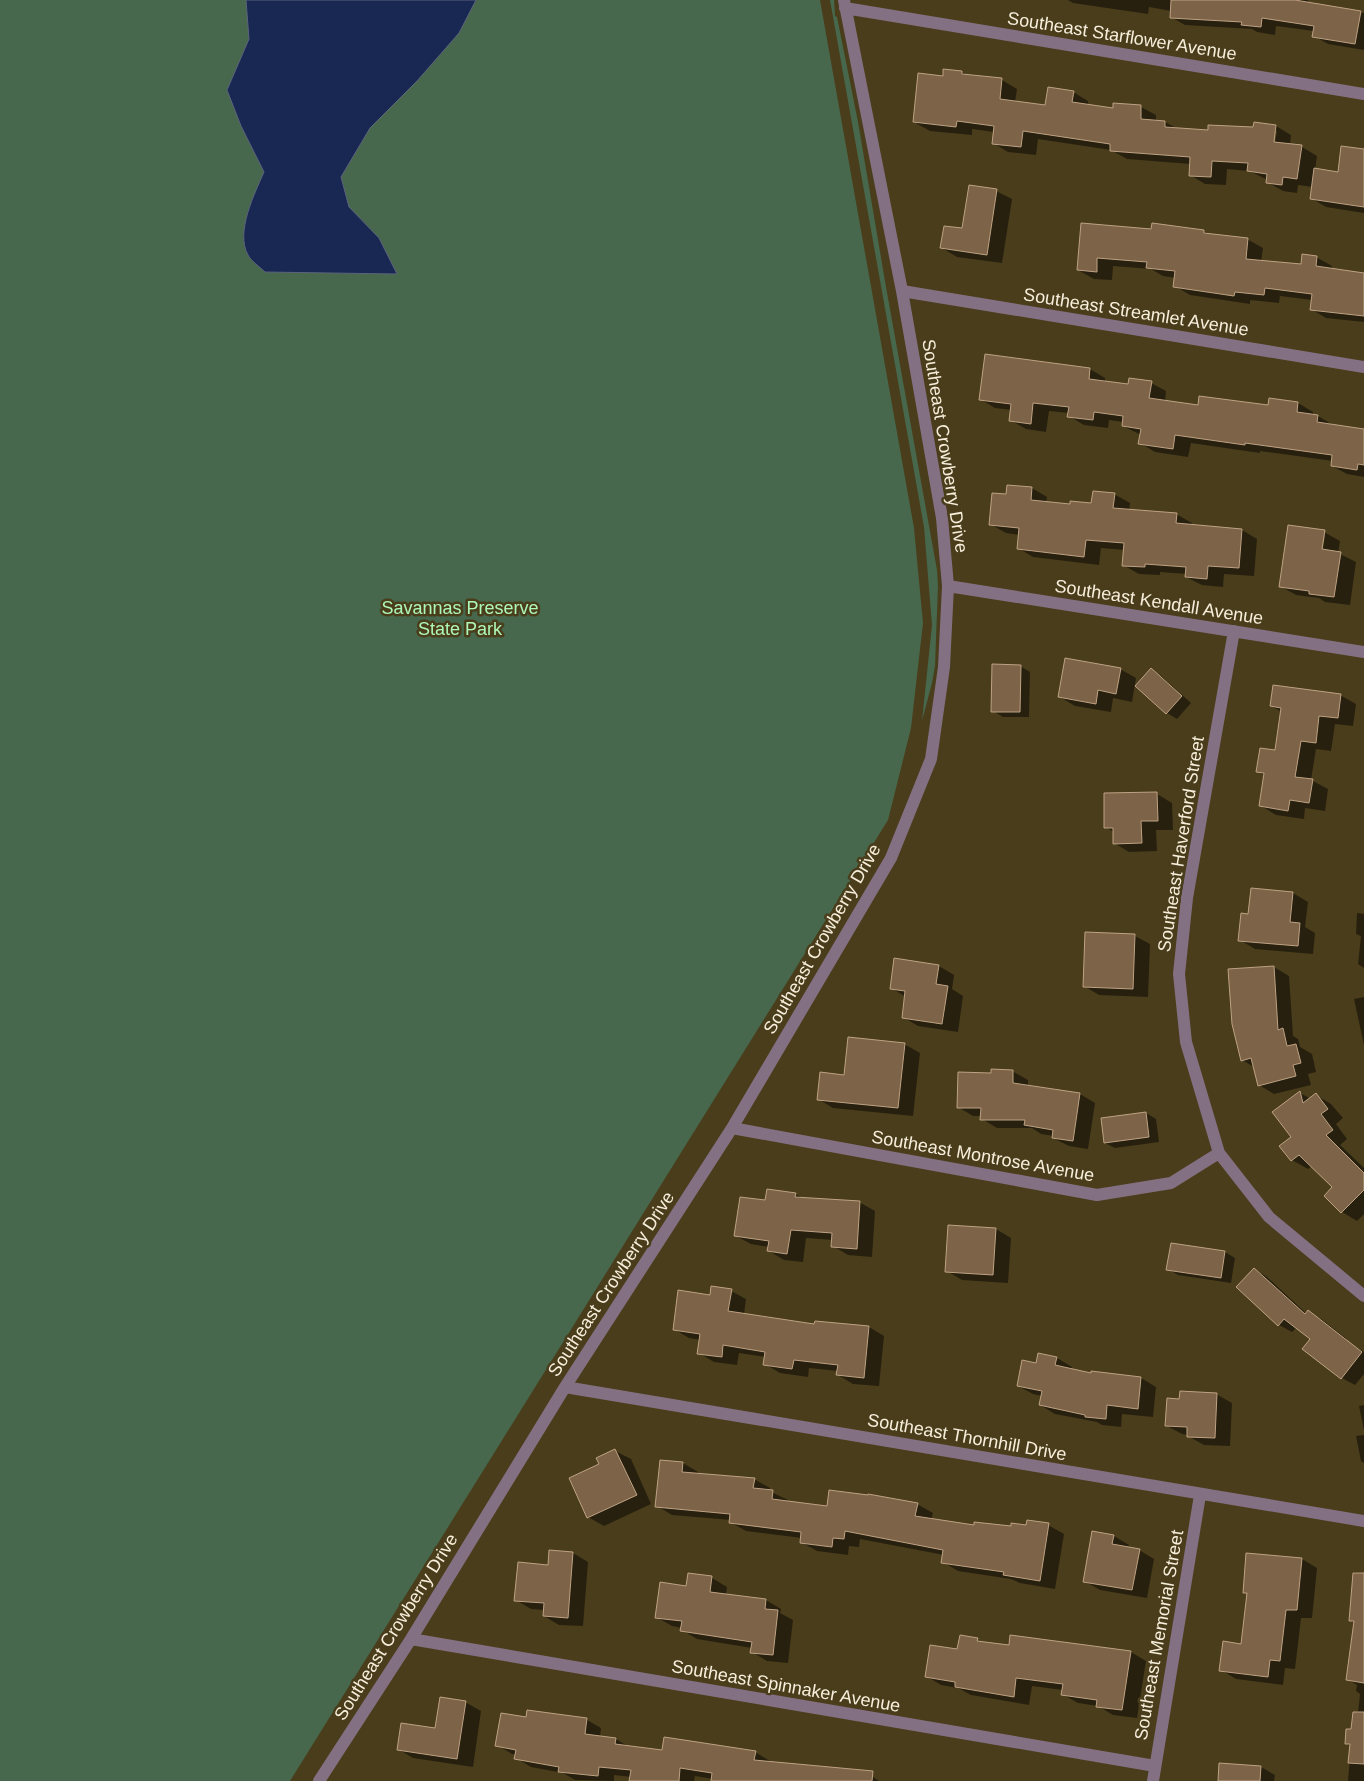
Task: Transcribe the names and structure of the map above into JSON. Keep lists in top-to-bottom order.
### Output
{
  "streets": {
    "street": [
      "Southeast Starflower Avenue",
      "Southeast Streamlet Avenue",
      "Southeast Crowberry Drive",
      "Southeast Kendall Avenue",
      "Southeast Haverford Street",
      "Southeast Montrose Avenue",
      "Southeast Thornhill Drive",
      "Southeast Memorial Street",
      "Southeast Spinnaker Avenue"
    ]
  },
  "crossings": [
    ["Southeast Starflower Avenue", "Southeast Crowberry Drive"],
    ["Southeast Streamlet Avenue", "Southeast Crowberry Drive"],
    ["Southeast Crowberry Drive", "Southeast Kendall Avenue"],
    ["Southeast Crowberry Drive", "Southeast Montrose Avenue"],
    ["Southeast Crowberry Drive", "Southeast Thornhill Drive"],
    ["Southeast Crowberry Drive", "Southeast Spinnaker Avenue"],
    ["Southeast Kendall Avenue", "Southeast Haverford Street"],
    ["Southeast Haverford Street", "Southeast Montrose Avenue"],
    ["Southeast Thornhill Drive", "Southeast Memorial Street"],
    ["Southeast Memorial Street", "Southeast Spinnaker Avenue"]
  ],
  "parks": ["Savannas Preserve State Park"]
}
